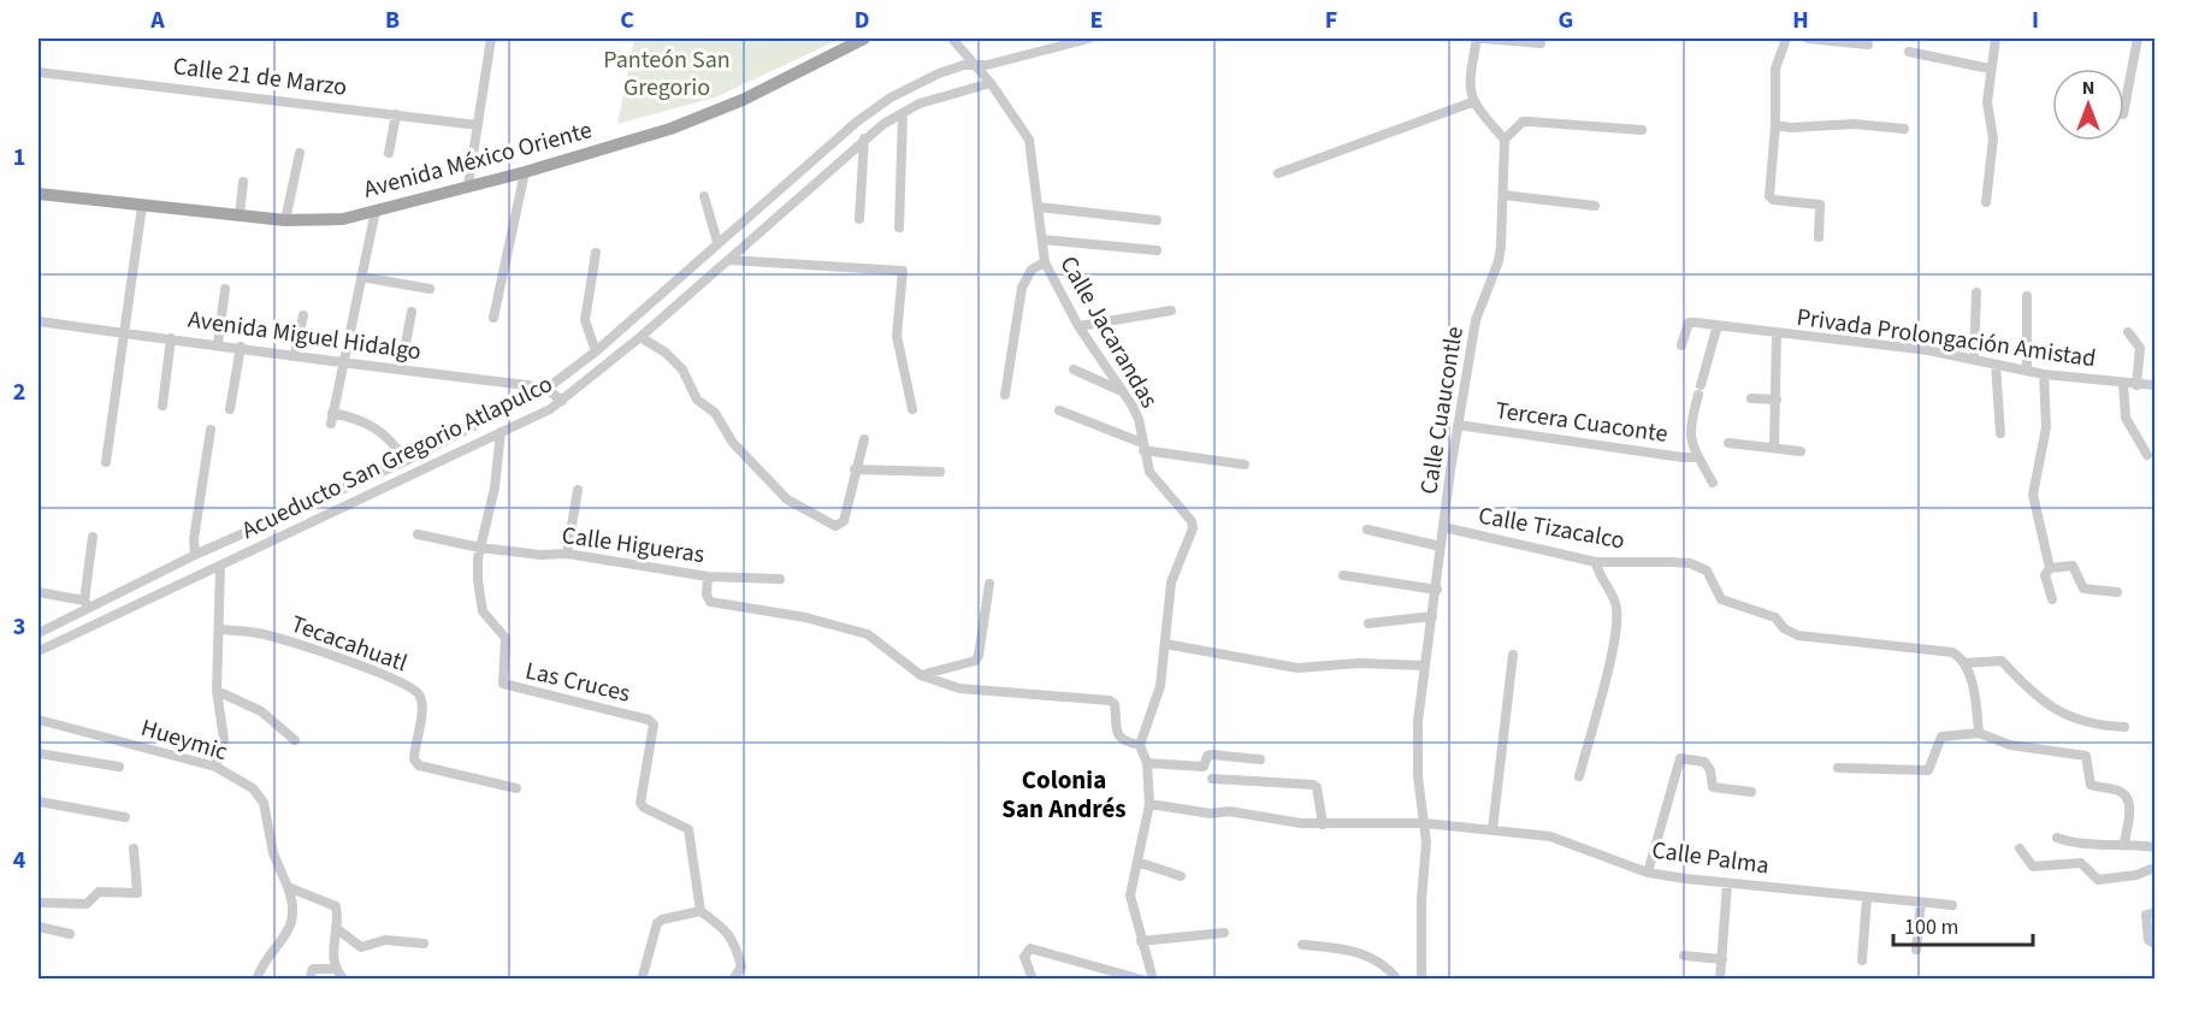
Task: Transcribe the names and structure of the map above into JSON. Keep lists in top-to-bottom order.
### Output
{
  "streets": {
    "main road": ["Avenida México Oriente"],
    "street": [
      "Calle 21 de Marzo",
      "Calle Jacarandas",
      "Avenida Miguel Hidalgo",
      "Privada Prolongación Amistad",
      "Calle Cuaucontle",
      "Tercera Cuaconte",
      "Acueducto San Gregorio Atlapulco",
      "Calle Tizacalco",
      "Calle Higueras",
      "Tecacahuatl",
      "Las Cruces",
      "Hueymic",
      "Calle Palma"
    ]
  },
  "crossings": [
    ["Calle Jacarandas", "Acueducto San Gregorio Atlapulco"],
    ["Avenida Miguel Hidalgo", "Acueducto San Gregorio Atlapulco"],
    ["Calle Cuaucontle", "Tercera Cuaconte"],
    ["Calle Cuaucontle", "Calle Tizacalco"],
    ["Calle Cuaucontle", "Calle Palma"],
    ["Acueducto San Gregorio Atlapulco", "Las Cruces"],
    ["Calle Higueras", "Las Cruces"]
  ],
  "districts": ["Colonia San Andrés"],
  "parks": ["Panteón San Gregorio"],
  "scale_bar": "100 m",
  "north": "top",
  "grid": {
    "columns": [
      "A",
      "B",
      "C",
      "D",
      "E",
      "F",
      "G",
      "H",
      "I"
    ],
    "rows": [
      "1",
      "2",
      "3",
      "4"
    ]
  }
}
